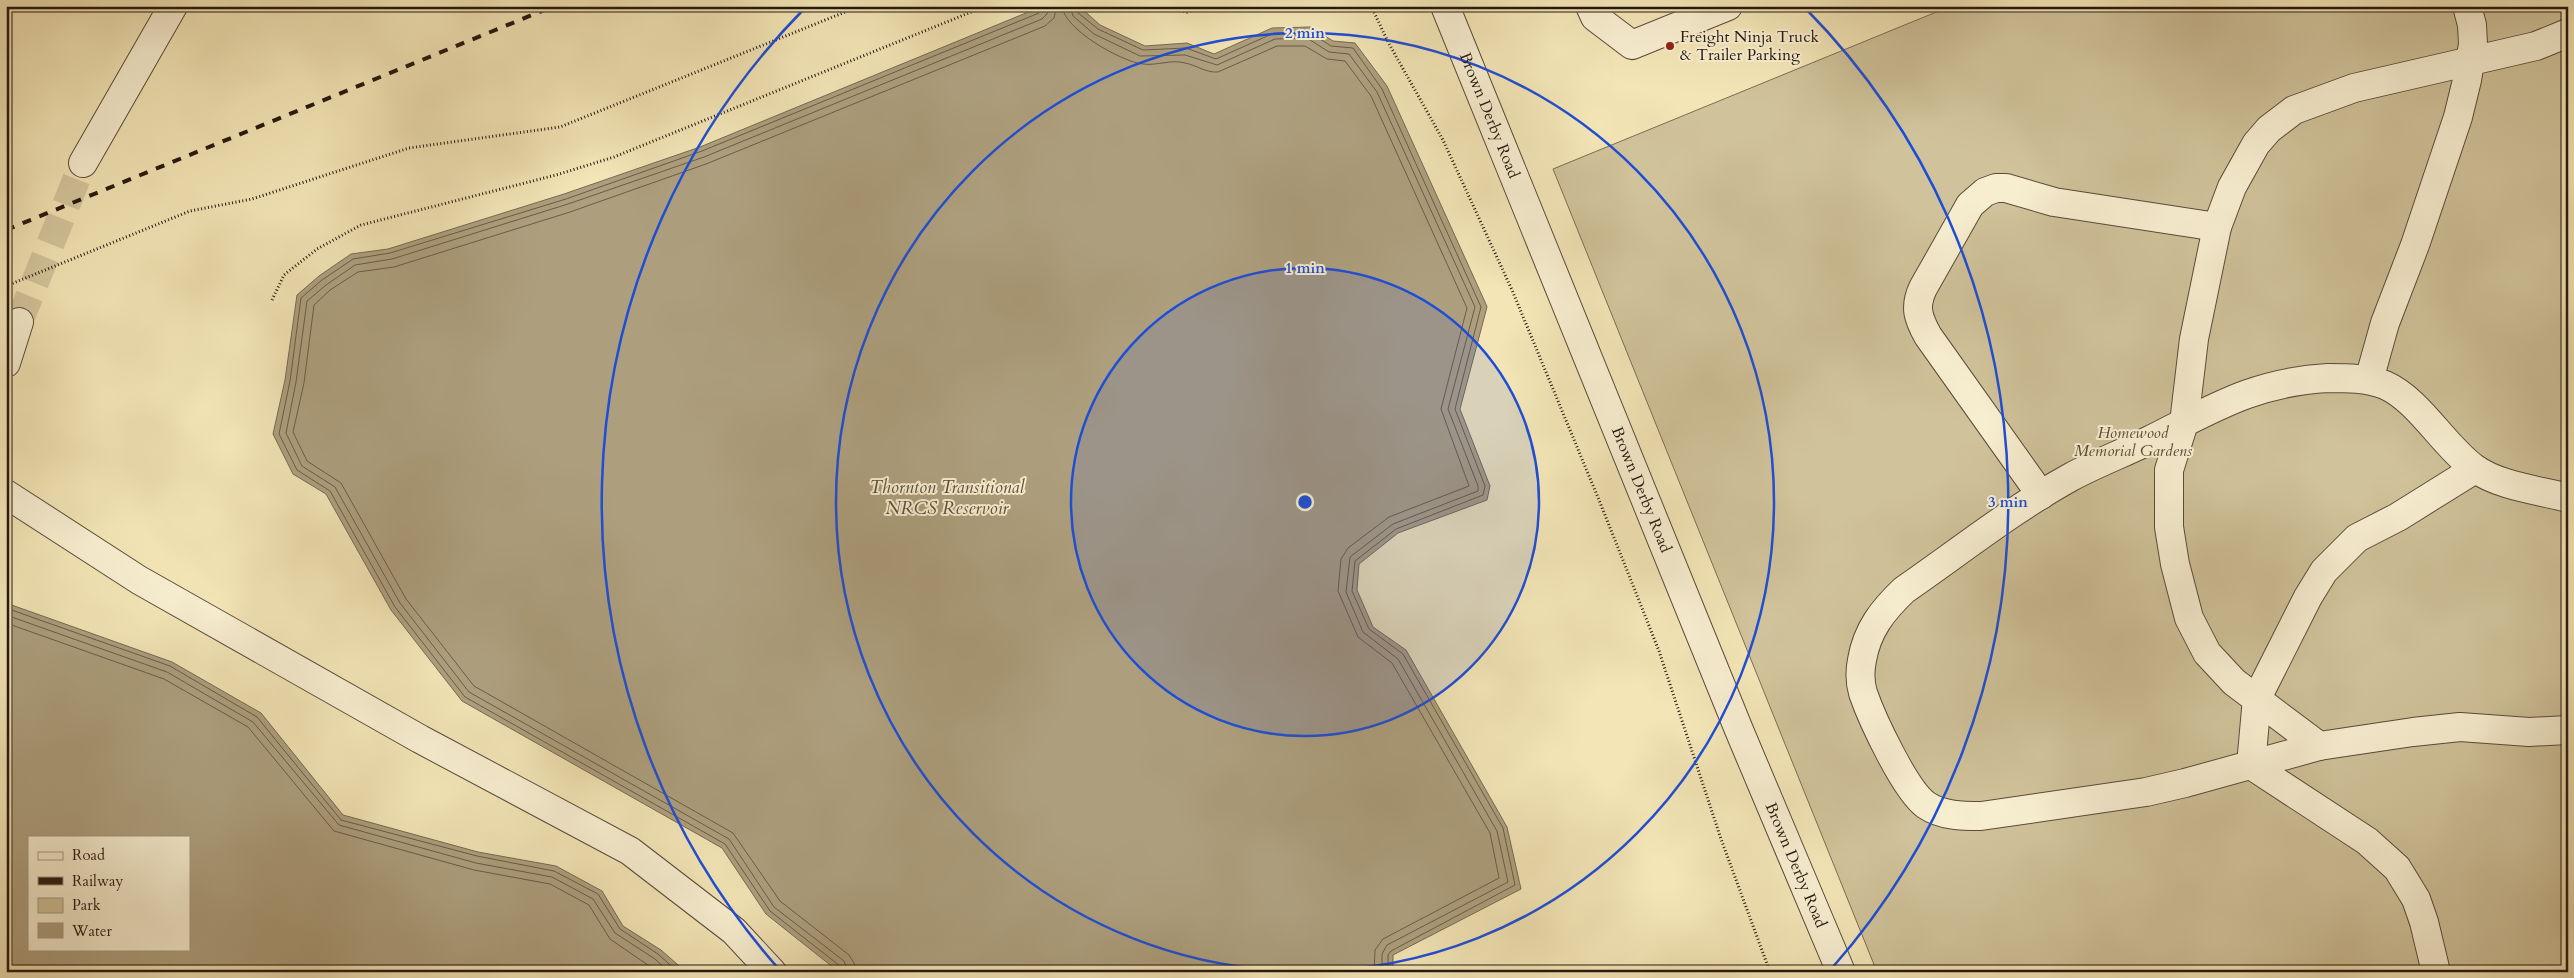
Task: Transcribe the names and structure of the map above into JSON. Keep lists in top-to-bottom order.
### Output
{
  "streets": {
    "street": ["Brown Derby Road"]
  },
  "water": ["Thornton Transitional NRCS Reservoir"],
  "parks": ["Homewood Memorial Gardens"],
  "places": ["Freight Ninja Truck & Trailer Parking"],
  "legend": [
    "Road",
    "Railway",
    "Park",
    "Water"
  ],
  "rings": ["2 min", "1 min", "3 min"]
}
